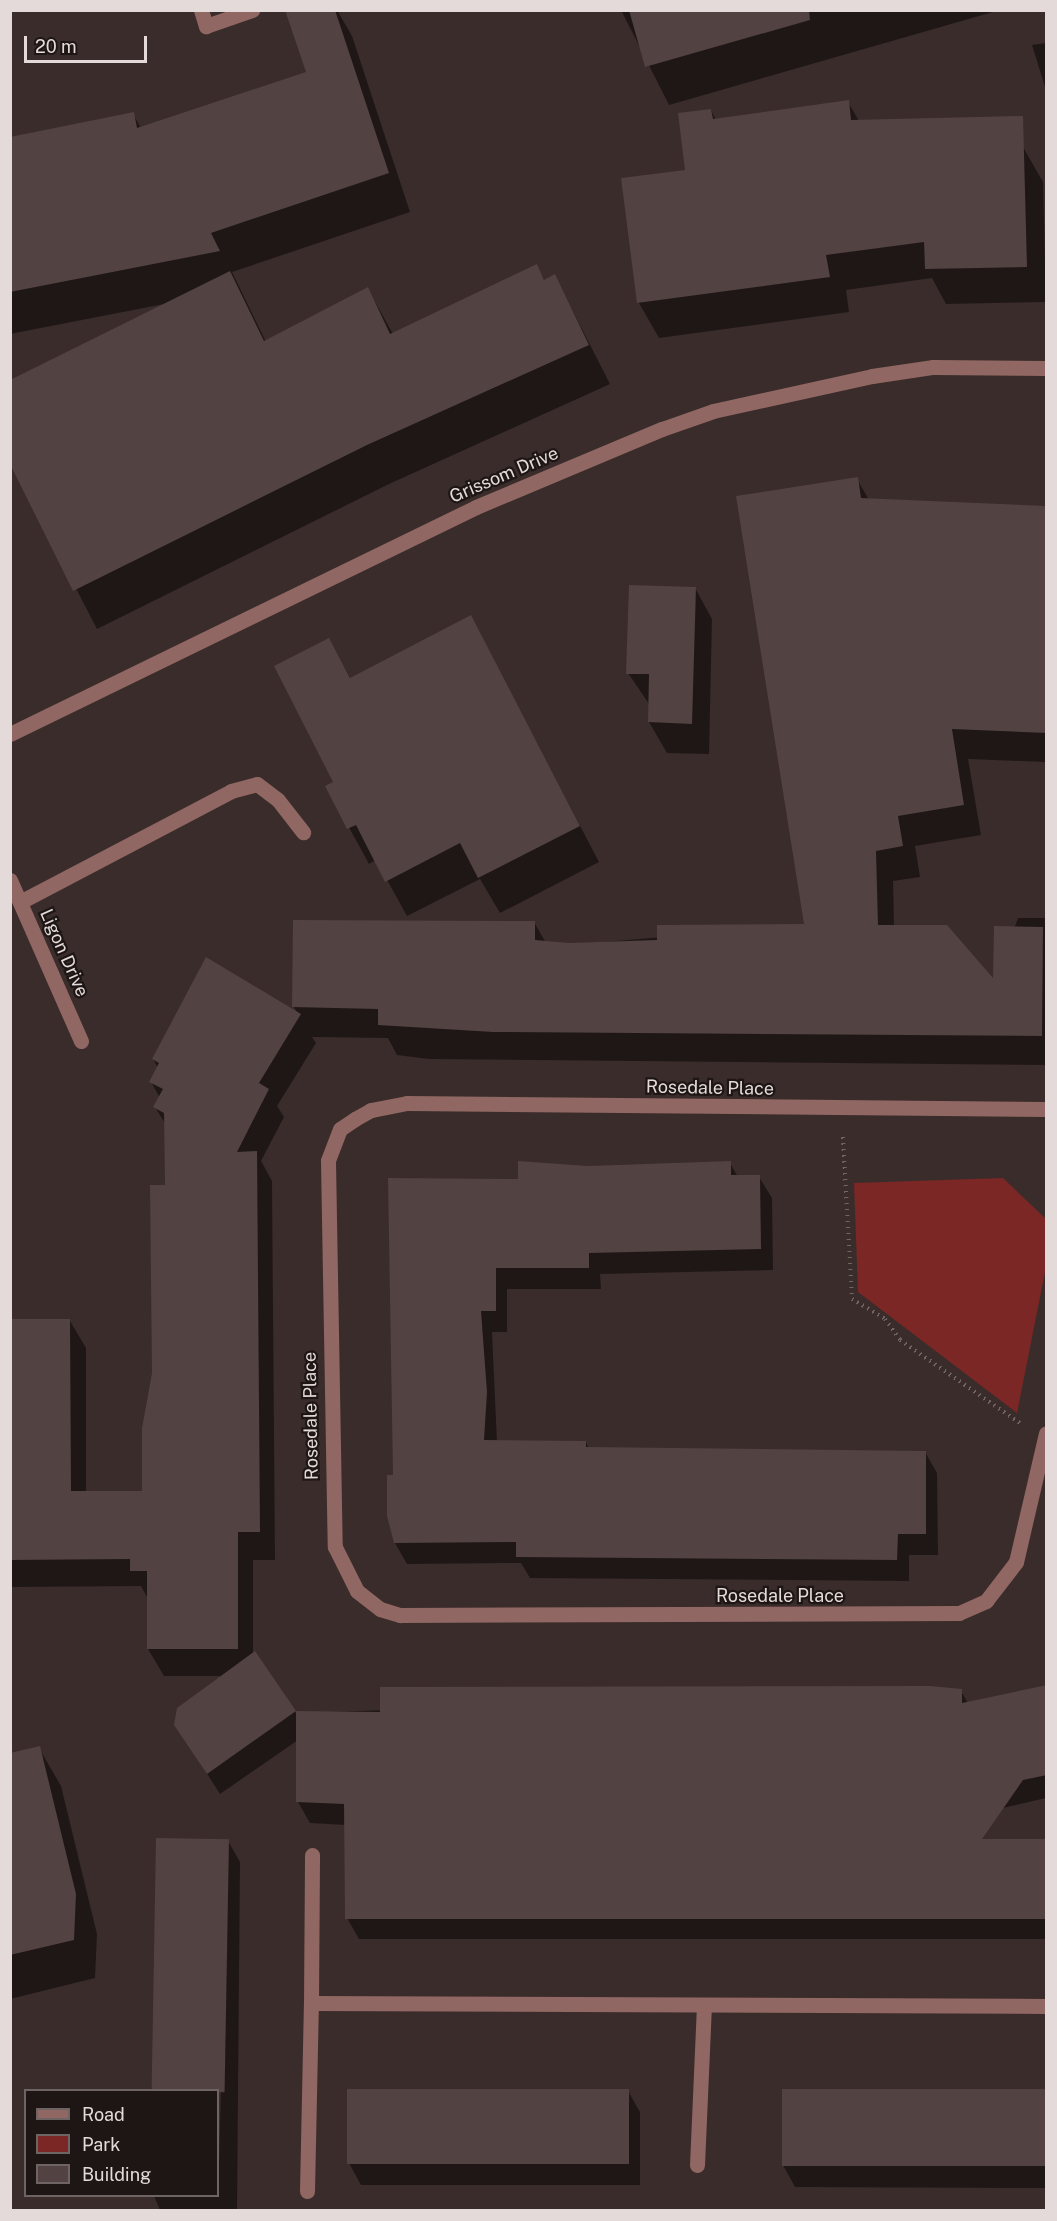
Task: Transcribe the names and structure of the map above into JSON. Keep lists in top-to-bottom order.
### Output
{
  "streets": {
    "street": ["Grissom Drive", "Ligon Drive", "Rosedale Place"]
  },
  "legend": ["Road", "Park", "Building"],
  "scale_bar": "20 m"
}
